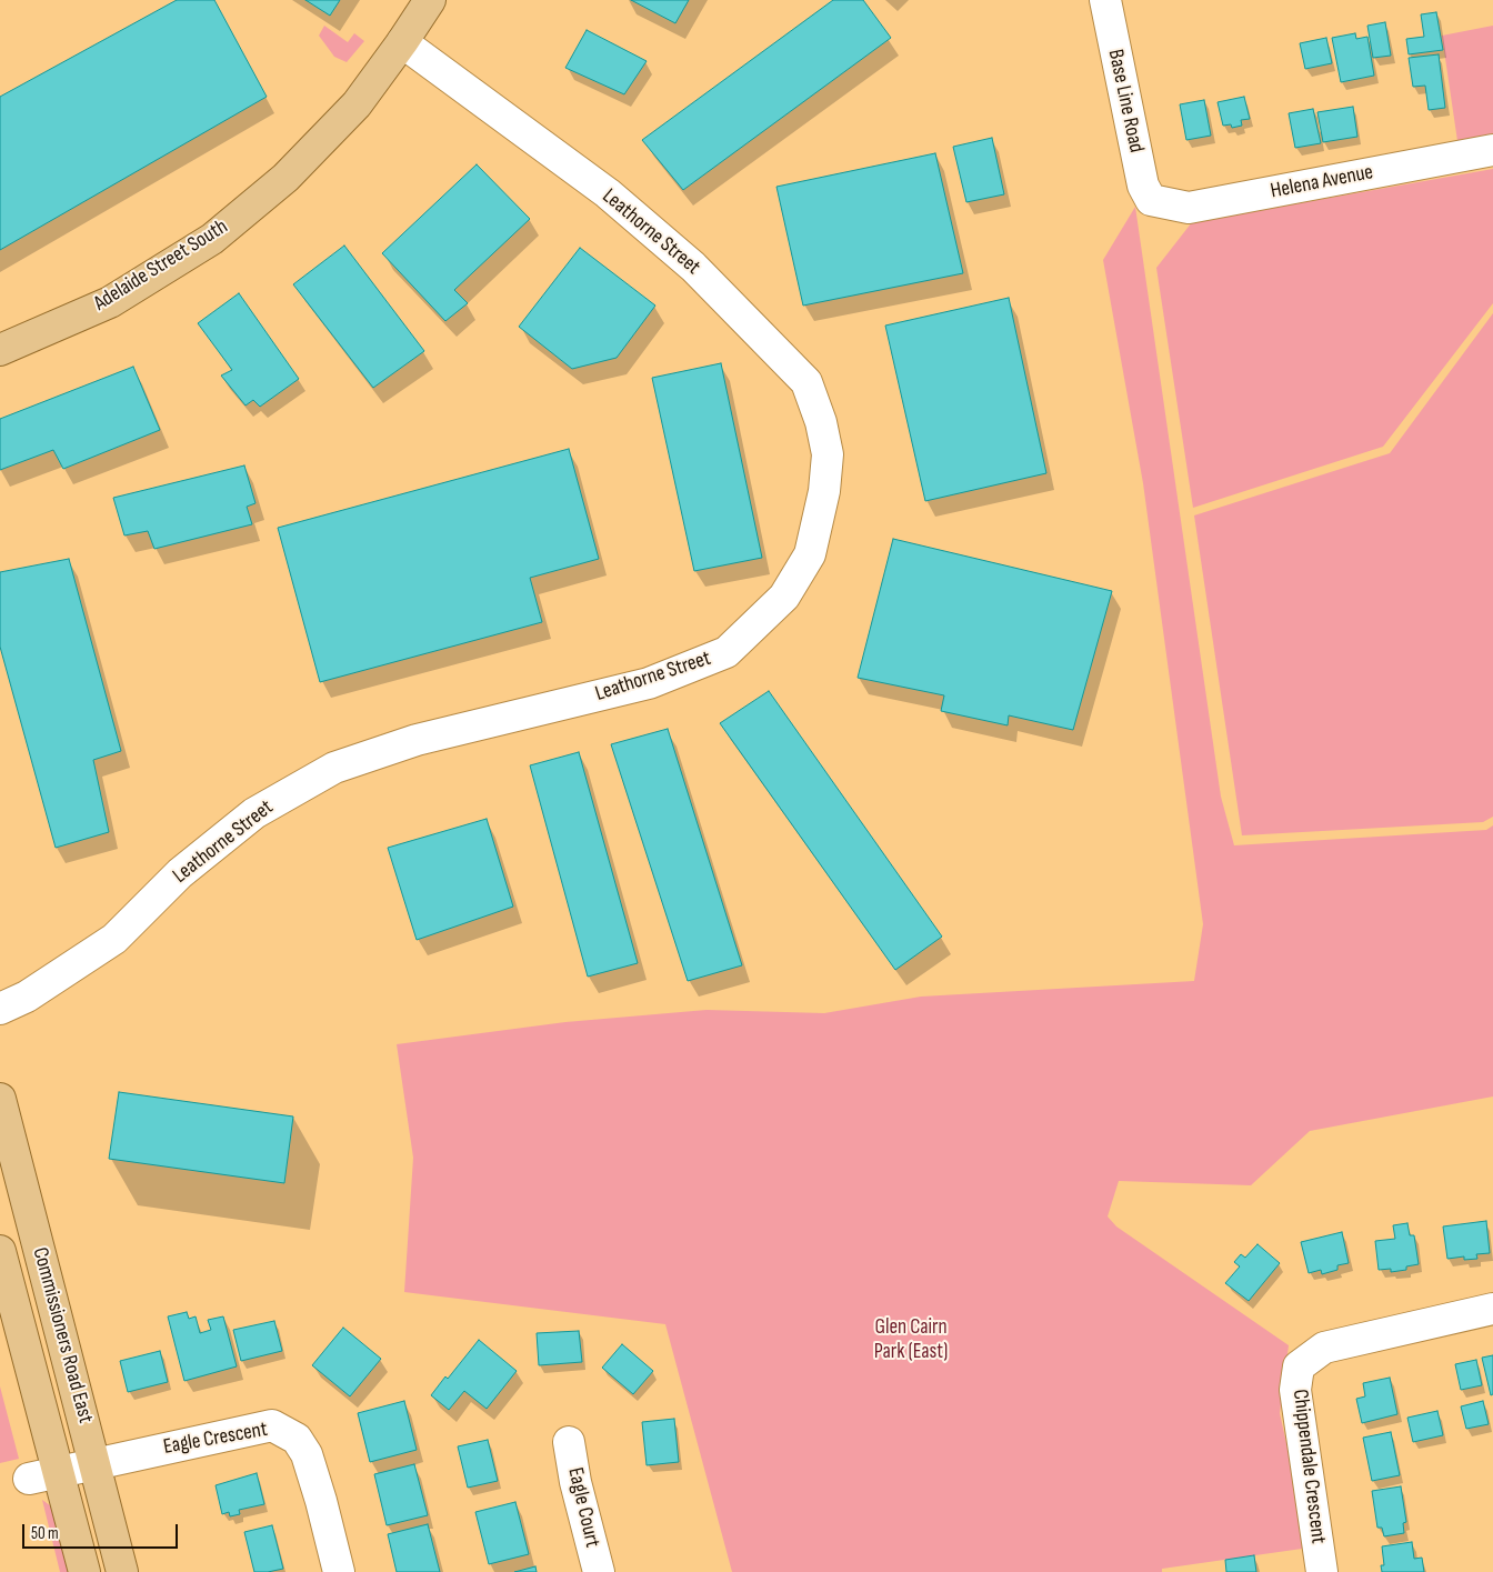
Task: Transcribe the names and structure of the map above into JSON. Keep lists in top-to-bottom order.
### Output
{
  "streets": {
    "main road": ["Adelaide Street South", "Commissioners Road East"],
    "street": [
      "Base Line Road",
      "Helena Avenue",
      "Leathorne Street",
      "Eagle Crescent",
      "Chippendale Crescent",
      "Eagle Court"
    ]
  },
  "crossings": [
    ["Base Line Road", "Helena Avenue"],
    ["Leathorne Street", "Adelaide Street South"],
    ["Commissioners Road East", "Eagle Crescent"]
  ],
  "parks": ["Glen Cairn Park (East)"],
  "scale_bar": "50 m"
}
